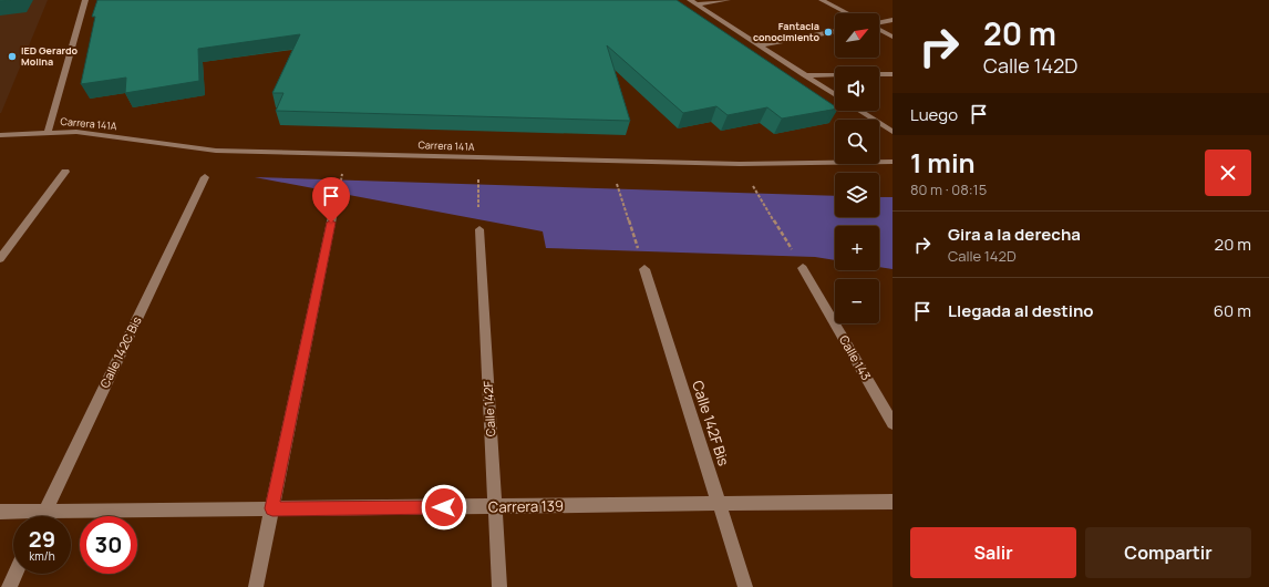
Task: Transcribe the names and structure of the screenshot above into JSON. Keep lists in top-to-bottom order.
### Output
{
  "streets": {
    "street": [
      "Carrera 141A",
      "Calle 142C Bis",
      "Calle 143",
      "Calle 142F",
      "Calle 142F Bis",
      "Carrera 139"
    ]
  },
  "crossings": [
    ["Calle 142C Bis", "Carrera 139"],
    ["Calle 142F", "Carrera 139"],
    ["Calle 142F Bis", "Carrera 139"]
  ],
  "places": ["Fantacia conocimiento", "IED Gerardo Molina"],
  "north": "top right",
  "page": {
    "turn": ["20 m", "Calle 142D"],
    "map_buttons": ["+", "−"],
    "then": "Luego",
    "heading": ["1 min", "80 m · 08:15"],
    "list": [
      {
        "name": "Gira a la derecha",
        "note": "Calle 142D",
        "value": "20 m"
      },
      {
        "name": "Llegada al destino",
        "value": "60 m"
      }
    ],
    "speed": "29 km/h",
    "limit": "30",
    "buttons": ["Salir", "Compartir"]
  }
}
